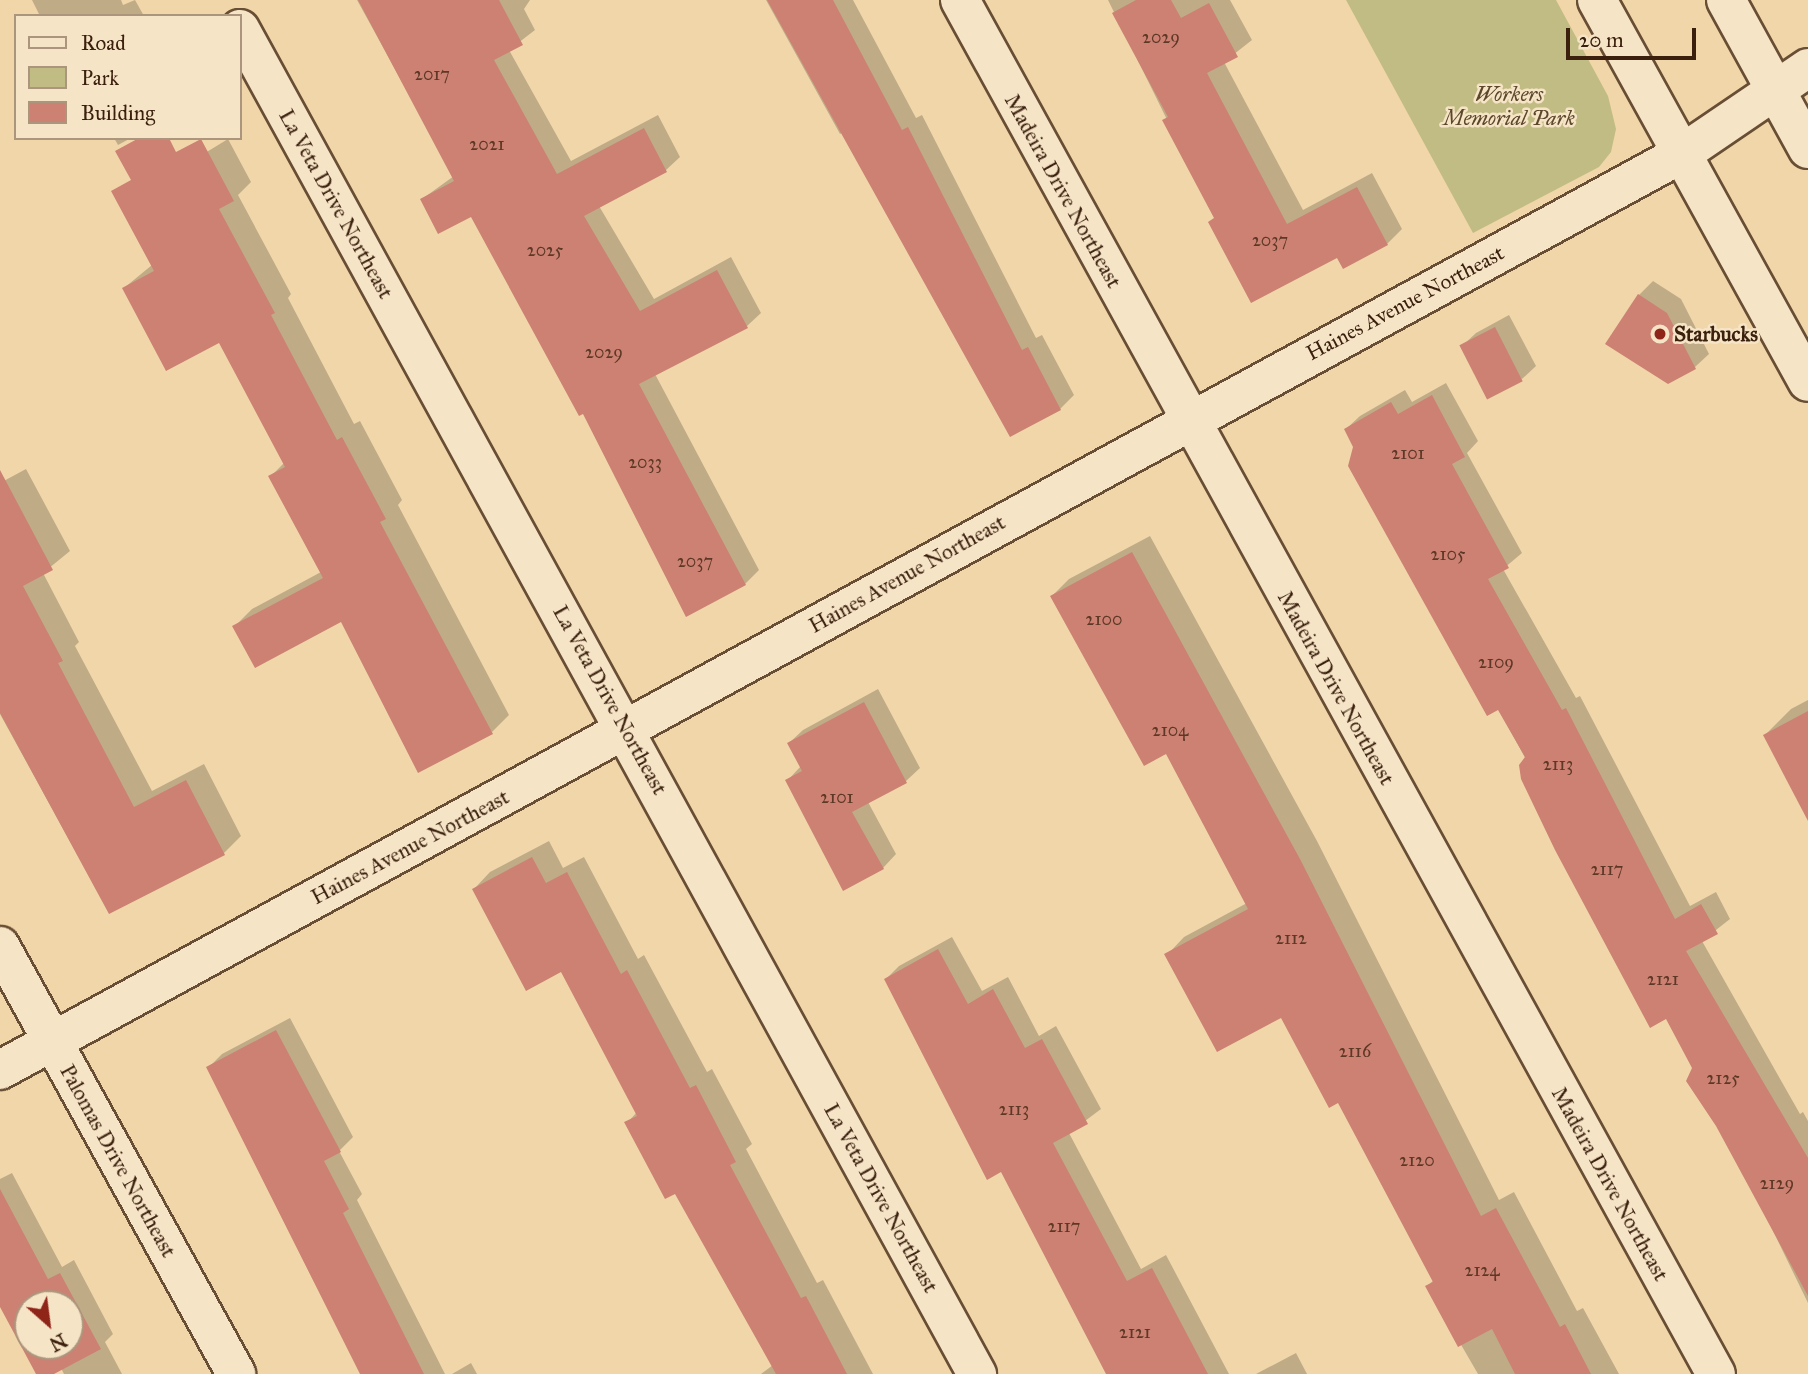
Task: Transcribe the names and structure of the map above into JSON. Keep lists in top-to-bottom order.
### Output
{
  "streets": {
    "street": [
      "Madeira Drive Northeast",
      "La Veta Drive Northeast",
      "Haines Avenue Northeast",
      "Palomas Drive Northeast"
    ]
  },
  "crossings": [
    ["Madeira Drive Northeast", "Haines Avenue Northeast"],
    ["La Veta Drive Northeast", "Haines Avenue Northeast"],
    ["Haines Avenue Northeast", "Palomas Drive Northeast"]
  ],
  "parks": ["Workers Memorial Park"],
  "places": ["Starbucks"],
  "house_numbers": [
    "2029",
    "2017",
    "2021",
    "2037",
    "2025",
    "2029",
    "2101",
    "2033",
    "2105",
    "2037",
    "2100",
    "2109",
    "2104",
    "2113",
    "2101",
    "2117",
    "2112",
    "2121",
    "2116",
    "2125",
    "2113",
    "2120",
    "2129",
    "2117",
    "2124",
    "2121"
  ],
  "legend": ["Road", "Park", "Building"],
  "scale_bar": "20 m",
  "north": "bottom right"
}
